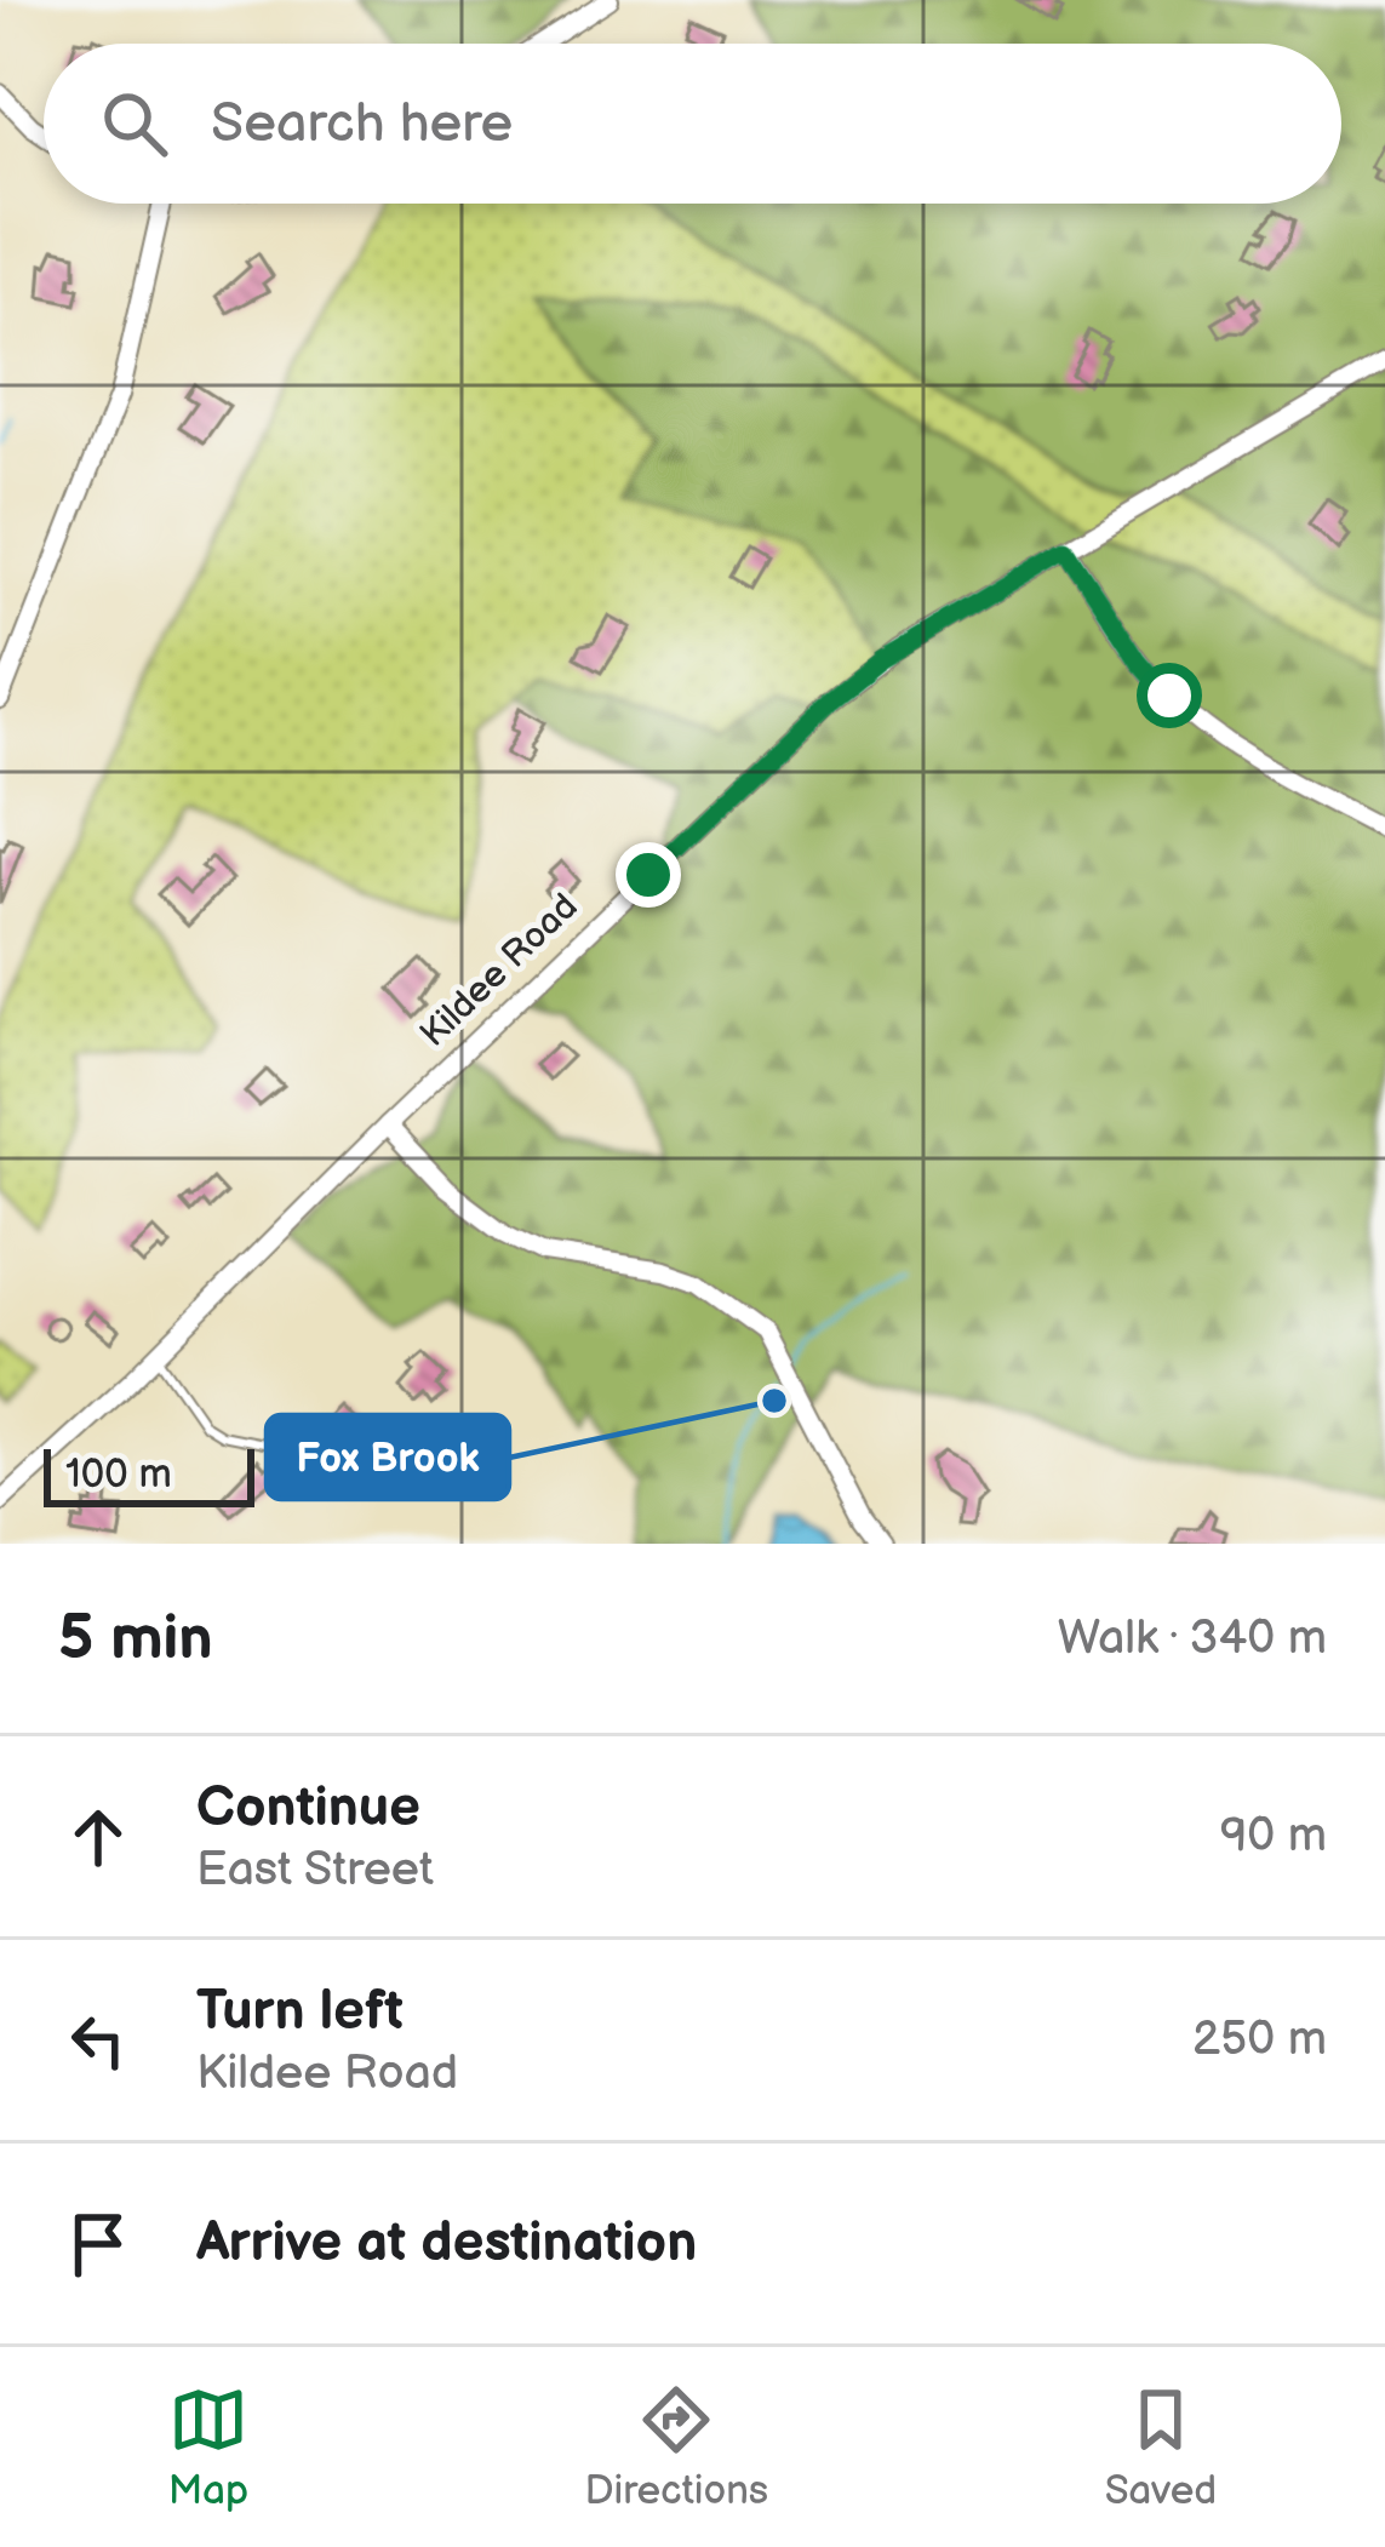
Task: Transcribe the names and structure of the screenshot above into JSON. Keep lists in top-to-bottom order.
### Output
{
  "streets": {
    "street": ["Kildee Road"]
  },
  "places": ["Fox Brook"],
  "scale_bar": "100 m",
  "page": {
    "search": "Search here",
    "scale": "100 m",
    "heading": ["5 min", "Walk · 340 m"],
    "list": [
      ["Continue", "East Street", "90 m"],
      ["Turn left", "Kildee Road", "250 m"],
      "Arrive at destination"
    ],
    "nav": ["Map", "Directions", "Saved"]
  }
}
